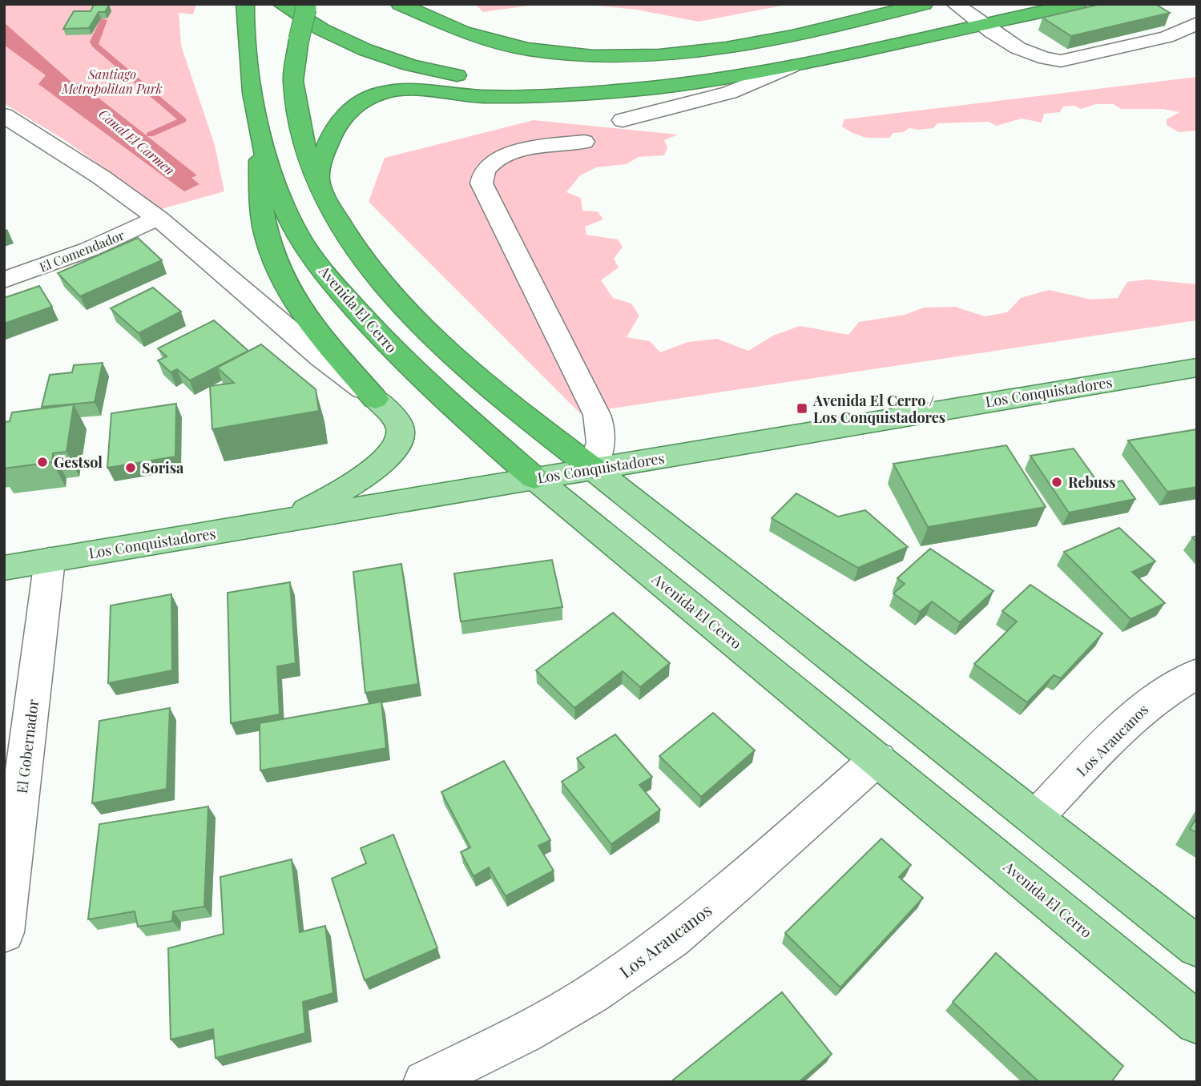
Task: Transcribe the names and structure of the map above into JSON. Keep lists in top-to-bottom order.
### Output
{
  "streets": {
    "highway": ["Avenida El Cerro"],
    "main road": ["Los Conquistadores"],
    "street": ["El Comendador", "Los Araucanos", "El Gobernador"]
  },
  "crossings": [
    ["Avenida El Cerro", "Los Conquistadores"],
    ["Avenida El Cerro", "Los Araucanos"],
    ["Los Conquistadores", "El Gobernador"]
  ],
  "water": ["Canal El Carmen"],
  "parks": ["Santiago Metropolitan Park"],
  "places": {
    "transit": ["Avenida El Cerro / Los Conquistadores"],
    "other": ["Gestsol", "Sorisa", "Rebuss"]
  }
}
